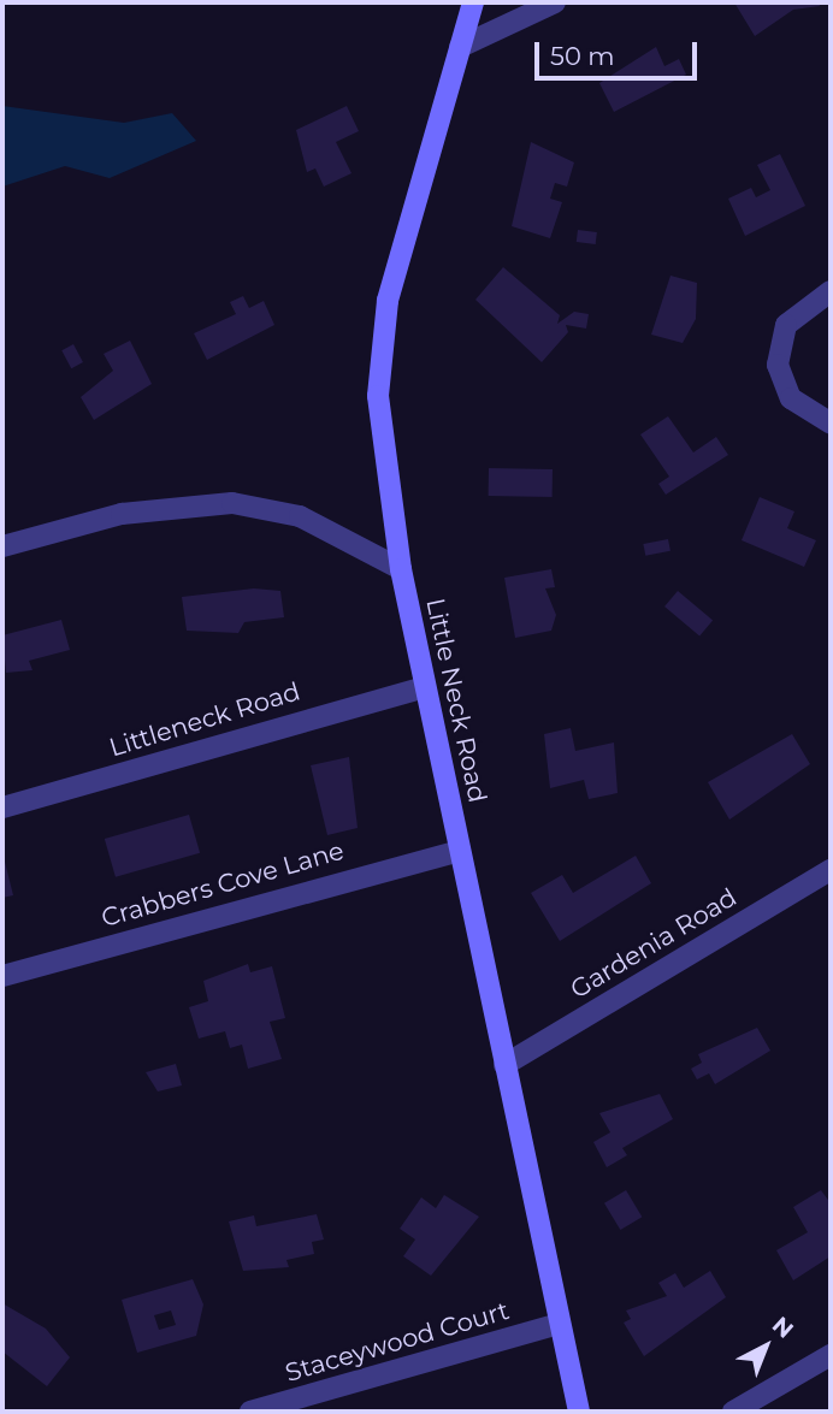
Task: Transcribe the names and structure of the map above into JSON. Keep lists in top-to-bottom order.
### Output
{
  "streets": {
    "street": [
      "Little Neck Road",
      "Littleneck Road",
      "Crabbers Cove Lane",
      "Gardenia Road",
      "Staceywood Court"
    ]
  },
  "crossings": [
    ["Little Neck Road", "Littleneck Road"],
    ["Little Neck Road", "Crabbers Cove Lane"],
    ["Little Neck Road", "Gardenia Road"],
    ["Little Neck Road", "Staceywood Court"]
  ],
  "scale_bar": "50 m",
  "north": "top right"
}
